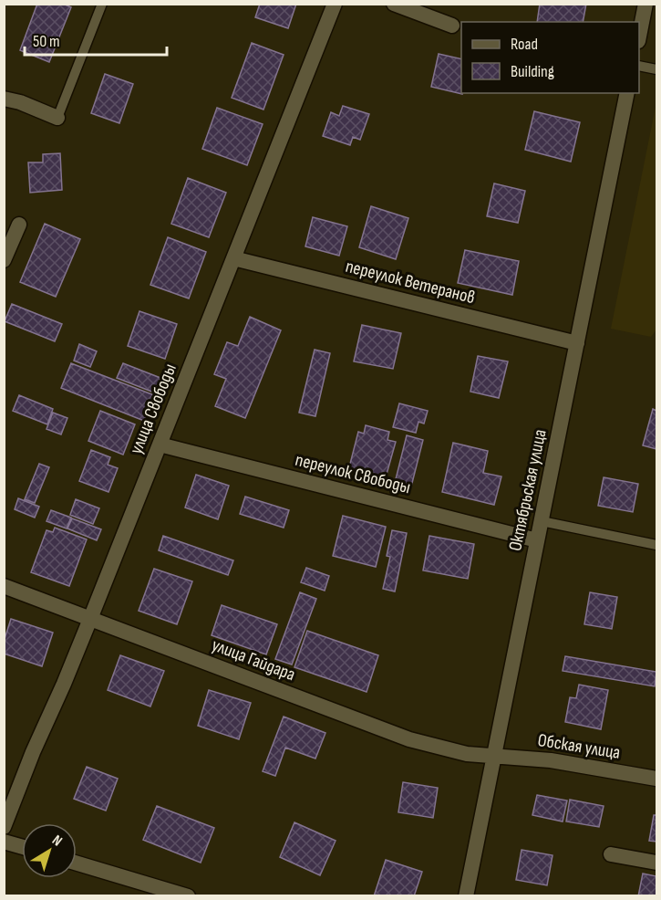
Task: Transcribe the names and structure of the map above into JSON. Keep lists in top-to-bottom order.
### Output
{
  "streets": {
    "street": [
      "переулок Ветеранов",
      "улица Свободы",
      "переулок Свободы",
      "Октябрьская улица",
      "улица Гайдара",
      "Обская улица"
    ]
  },
  "crossings": [
    ["переулок Ветеранов", "улица Свободы"],
    ["переулок Ветеранов", "Октябрьская улица"],
    ["улица Свободы", "переулок Свободы"],
    ["улица Свободы", "улица Гайдара"],
    ["переулок Свободы", "Октябрьская улица"],
    ["Октябрьская улица", "улица Гайдара"],
    ["Октябрьская улица", "Обская улица"],
    ["улица Гайдара", "Обская улица"]
  ],
  "legend": ["Road", "Building"],
  "scale_bar": "50 m",
  "north": "top right"
}
